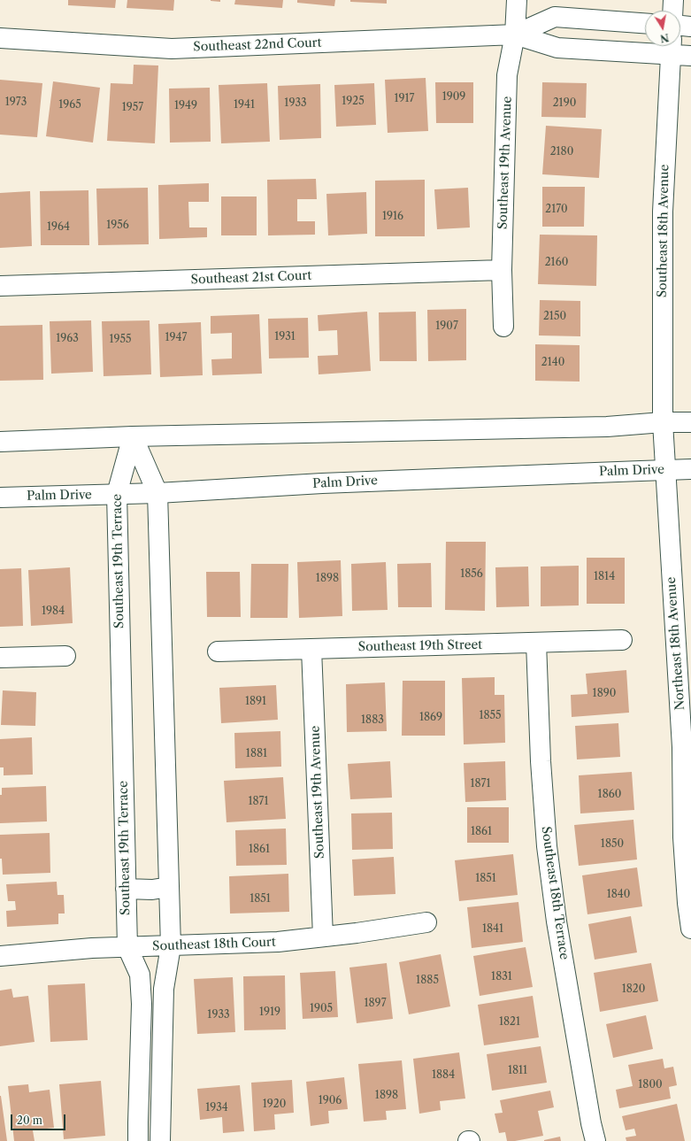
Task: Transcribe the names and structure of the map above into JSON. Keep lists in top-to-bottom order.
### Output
{
  "streets": {
    "street": [
      "Southeast 22nd Court",
      "Southeast 19th Avenue",
      "Southeast 18th Avenue",
      "Southeast 21st Court",
      "Palm Drive",
      "Southeast 19th Terrace",
      "Northeast 18th Avenue",
      "Southeast 19th Street",
      "Southeast 18th Terrace",
      "Southeast 18th Court"
    ]
  },
  "crossings": [
    ["Southeast 22nd Court", "Southeast 19th Avenue"],
    ["Southeast 22nd Court", "Southeast 18th Avenue"],
    ["Southeast 19th Avenue", "Southeast 21st Court"],
    ["Southeast 19th Avenue", "Southeast 19th Street"],
    ["Southeast 19th Avenue", "Southeast 18th Court"],
    ["Southeast 18th Avenue", "Northeast 18th Avenue"],
    ["Palm Drive", "Southeast 19th Terrace"],
    ["Palm Drive", "Northeast 18th Avenue"],
    ["Southeast 19th Terrace", "Southeast 18th Court"],
    ["Southeast 19th Street", "Southeast 18th Terrace"]
  ],
  "house_numbers": [
    "1909",
    "1917",
    "1925",
    "1973",
    "1933",
    "2190",
    "1965",
    "1941",
    "1949",
    "1957",
    "2180",
    "2170",
    "1916",
    "1956",
    "1964",
    "2160",
    "2150",
    "1907",
    "1931",
    "1947",
    "1963",
    "1955",
    "2140",
    "1856",
    "1814",
    "1898",
    "1984",
    "1890",
    "1891",
    "1855",
    "1869",
    "1883",
    "1881",
    "1871",
    "1860",
    "1871",
    "1861",
    "1850",
    "1861",
    "1851",
    "1840",
    "1851",
    "1841",
    "1831",
    "1885",
    "1820",
    "1897",
    "1905",
    "1919",
    "1933",
    "1821",
    "1811",
    "1884",
    "1800",
    "1898",
    "1906",
    "1920",
    "1934"
  ],
  "scale_bar": "20 m",
  "north": "bottom"
}
